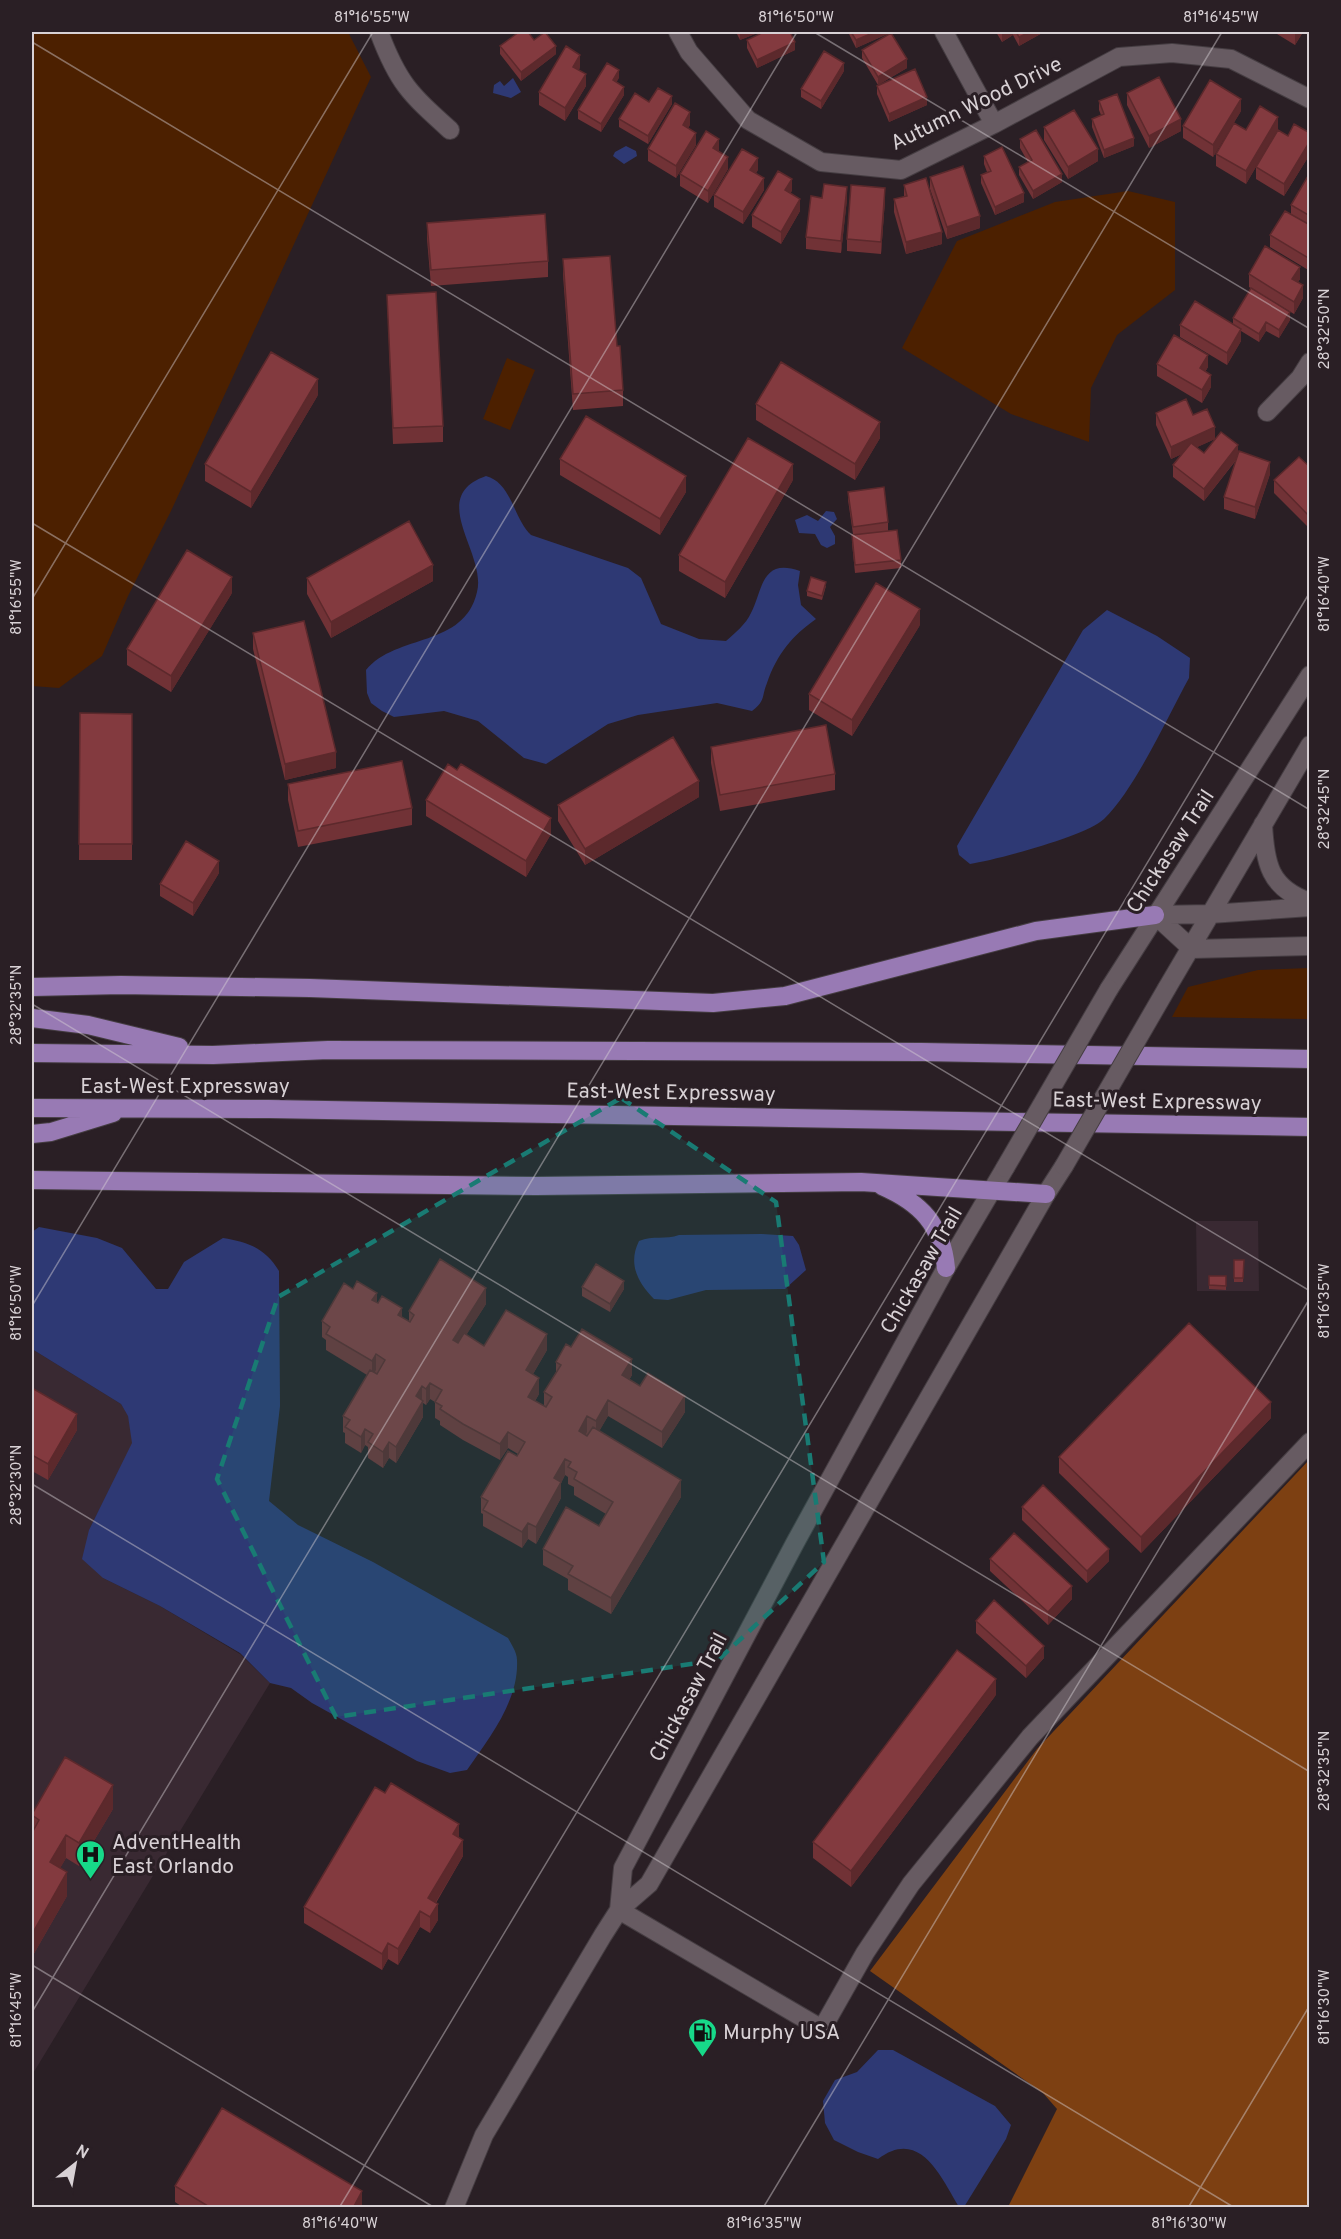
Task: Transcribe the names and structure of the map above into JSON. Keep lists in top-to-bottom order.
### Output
{
  "streets": {
    "highway": ["East-West Expressway"],
    "street": ["Autumn Wood Drive", "Chickasaw Trail"]
  },
  "places": {
    "hospital": ["AdventHealth East Orlando"],
    "fuel station": ["Murphy USA"]
  },
  "north": "top right",
  "coordinates": [
    "81°16'55\"W",
    "81°16'50\"W",
    "81°16'45\"W",
    "28°32'50\"N",
    "81°16'40\"W",
    "28°32'45\"N",
    "28°32'35\"N",
    "81°16'35\"W",
    "28°32'30\"N",
    "81°16'30\"W"
  ]
}
